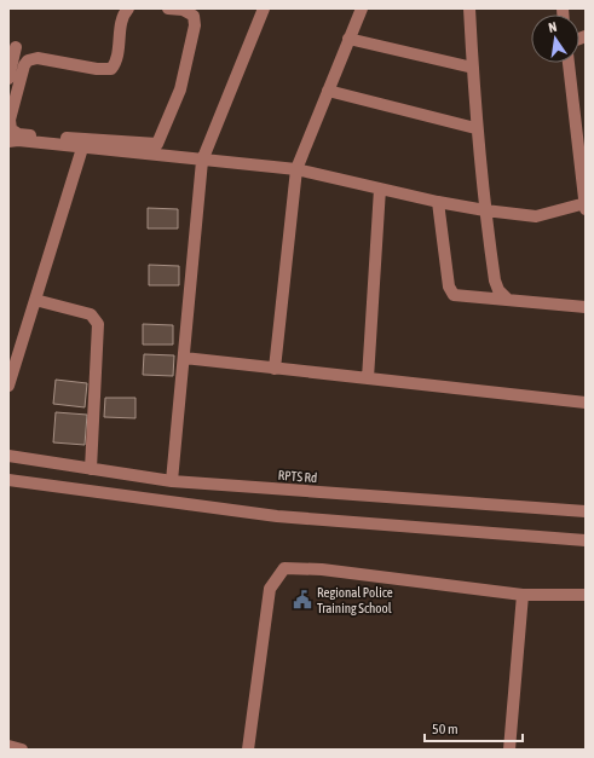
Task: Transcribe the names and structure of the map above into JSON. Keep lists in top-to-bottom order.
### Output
{
  "streets": {
    "street": ["RPTS Rd"]
  },
  "places": {
    "public building": ["Regional Police Training School"]
  },
  "scale_bar": "50 m",
  "north": "top"
}
